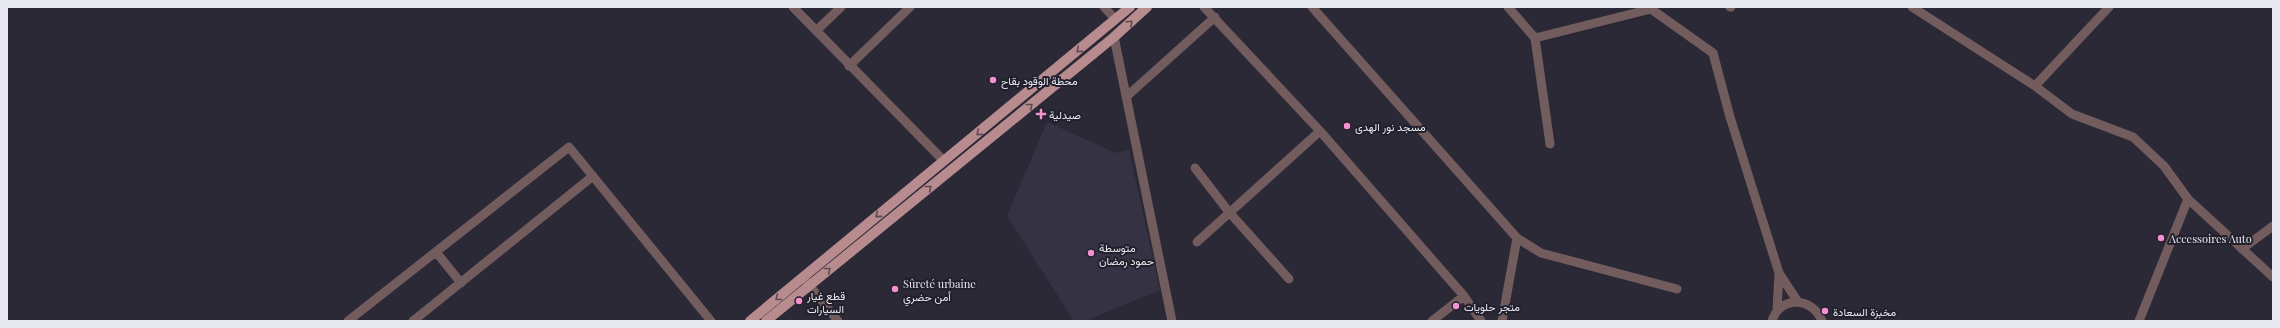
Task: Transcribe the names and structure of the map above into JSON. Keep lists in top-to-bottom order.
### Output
{
  "places": {
    "other": [
      "محطة الوقود بقاح",
      "مسجد نور الهدى",
      "Accessoires Auto",
      "متوسطة حمود رمضان",
      "Sûreté urbaine أمن حضري",
      "قطع غيار السيارات",
      "متجر حلويات",
      "مخبزة السعادة"
    ],
    "health": ["صيدلية"]
  }
}
